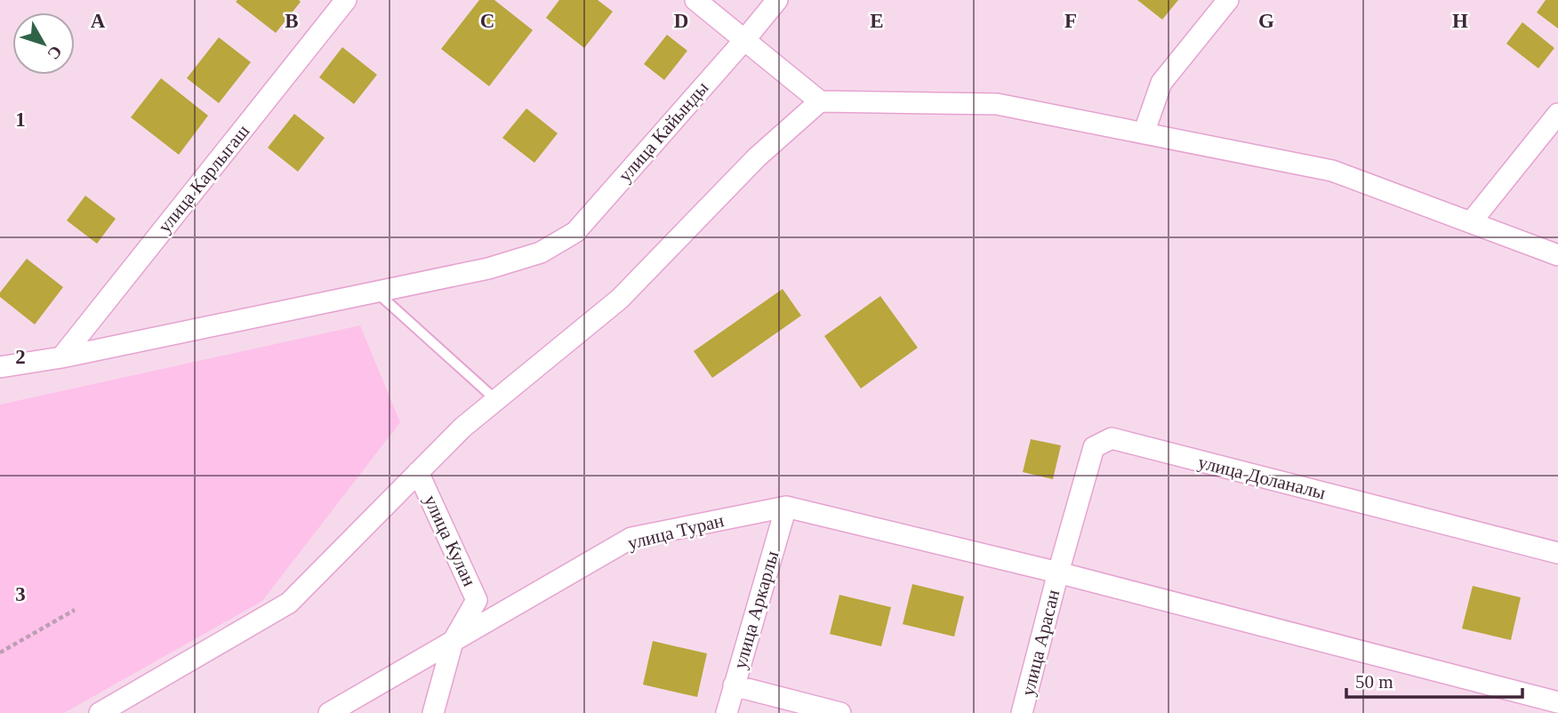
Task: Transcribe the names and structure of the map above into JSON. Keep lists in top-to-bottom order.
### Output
{
  "streets": {
    "street": [
      "улица Кайынды",
      "улица Карлыгаш",
      "улица Доланалы",
      "улица Туран",
      "улица Кулан",
      "улица Аркарлы",
      "улица Арасан"
    ]
  },
  "crossings": [
    ["улица Кайынды", "улица Карлыгаш"],
    ["улица Доланалы", "улица Туран"],
    ["улица Доланалы", "улица Арасан"],
    ["улица Туран", "улица Кулан"],
    ["улица Туран", "улица Аркарлы"],
    ["улица Туран", "улица Арасан"]
  ],
  "scale_bar": "50 m",
  "north": "bottom right",
  "grid": {
    "columns": [
      "A",
      "B",
      "C",
      "D",
      "E",
      "F",
      "G",
      "H"
    ],
    "rows": ["1", "2", "3"]
  }
}
